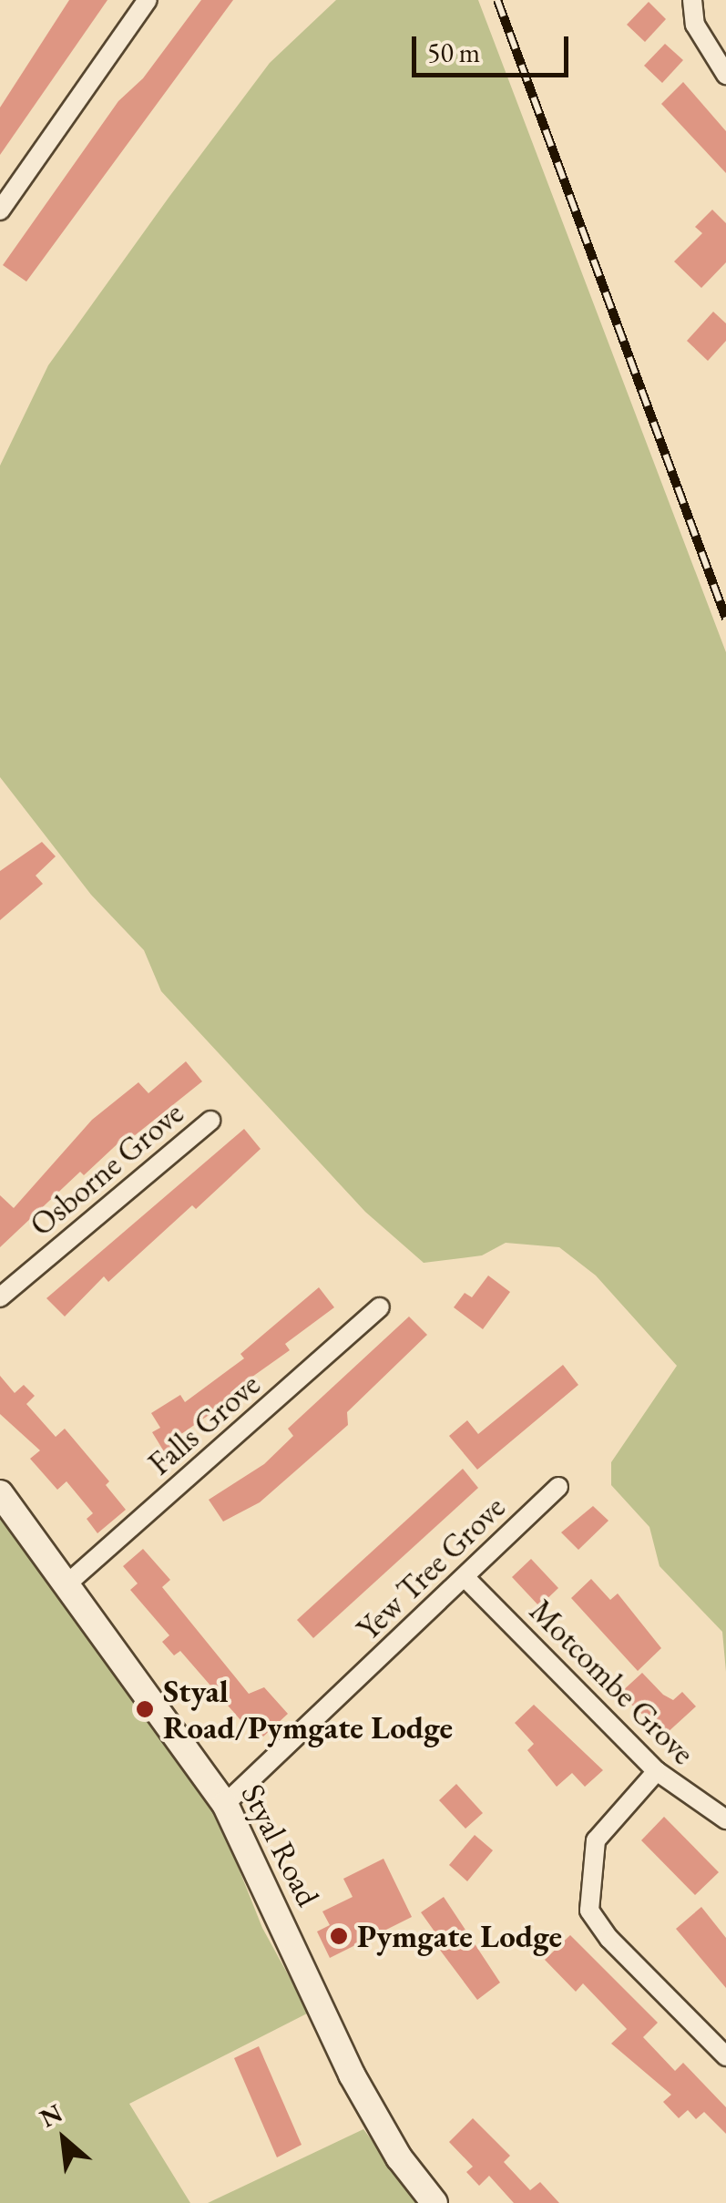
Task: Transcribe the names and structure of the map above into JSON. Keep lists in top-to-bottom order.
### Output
{
  "streets": {
    "main road": ["Styal Road"],
    "street": [
      "Osborne Grove",
      "Falls Grove",
      "Yew Tree Grove",
      "Motcombe Grove"
    ]
  },
  "crossings": [
    ["Falls Grove", "Styal Road"],
    ["Yew Tree Grove", "Motcombe Grove"],
    ["Yew Tree Grove", "Styal Road"]
  ],
  "places": ["Styal Road/Pymgate Lodge", "Pymgate Lodge"],
  "scale_bar": "50 m",
  "north": "top left"
}
